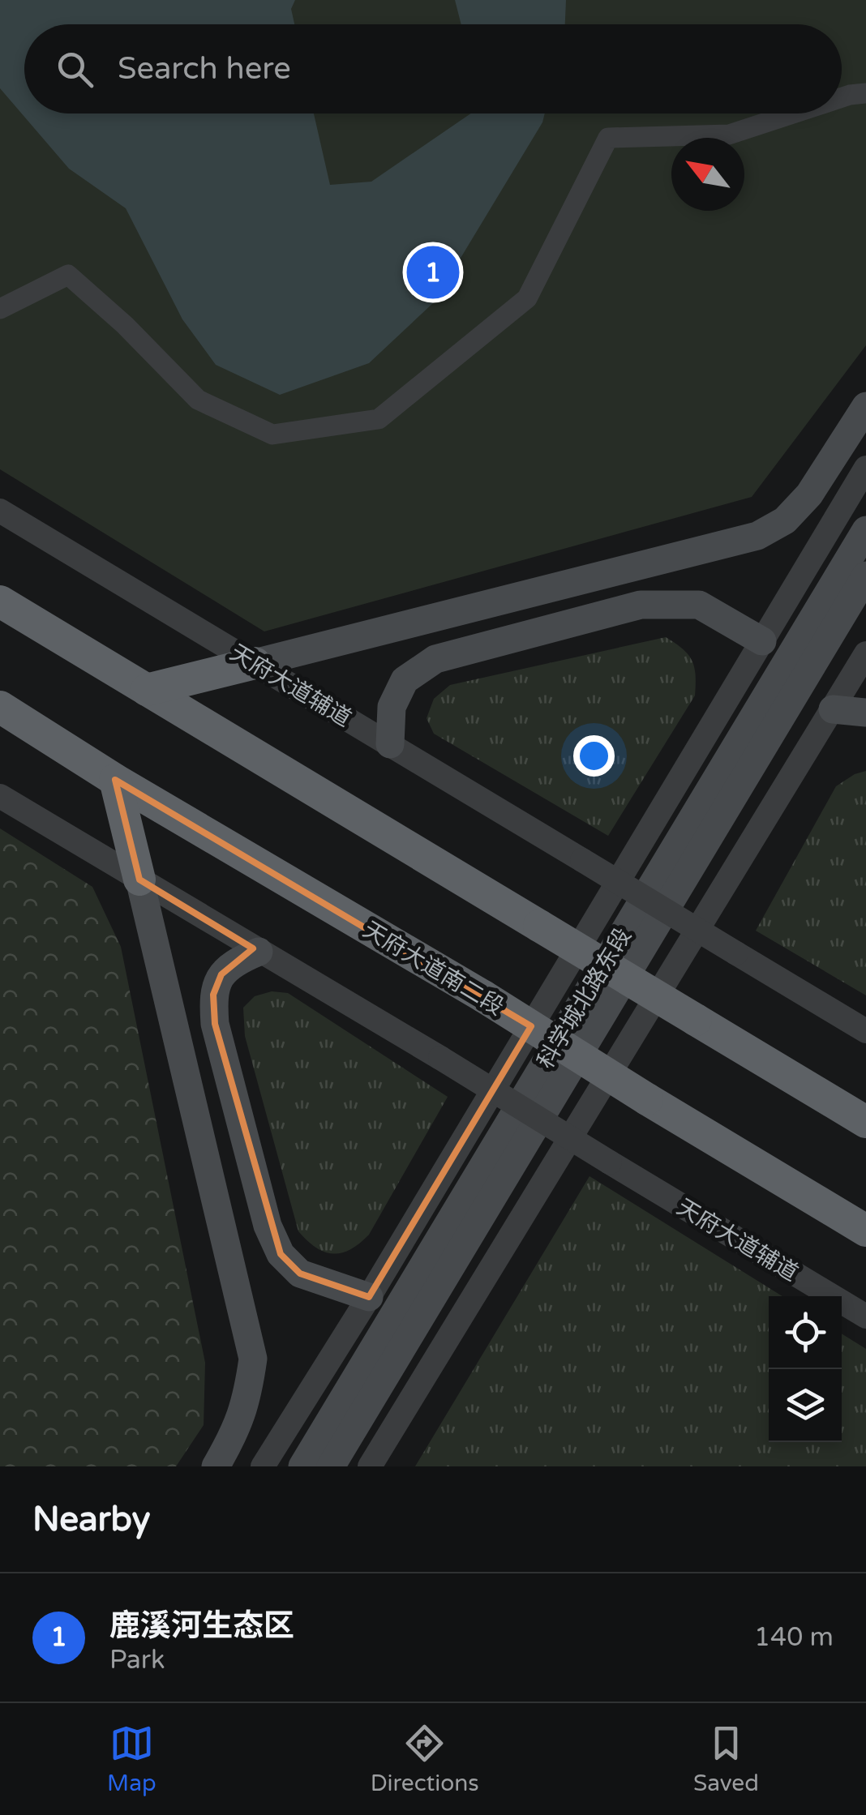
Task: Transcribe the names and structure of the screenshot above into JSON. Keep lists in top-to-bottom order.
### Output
{
  "streets": {
    "highway": ["天府大道南二段"],
    "main road": ["科学城北路东段"],
    "street": ["天府大道辅道"]
  },
  "north": "top left",
  "page": {
    "search": "Search here",
    "pins": "1",
    "heading": "Nearby",
    "list": [
      {
        "mark": "1",
        "name": "鹿溪河生态区",
        "note": "Park",
        "value": "140 m"
      }
    ],
    "nav": ["Map", "Directions", "Saved"]
  }
}
